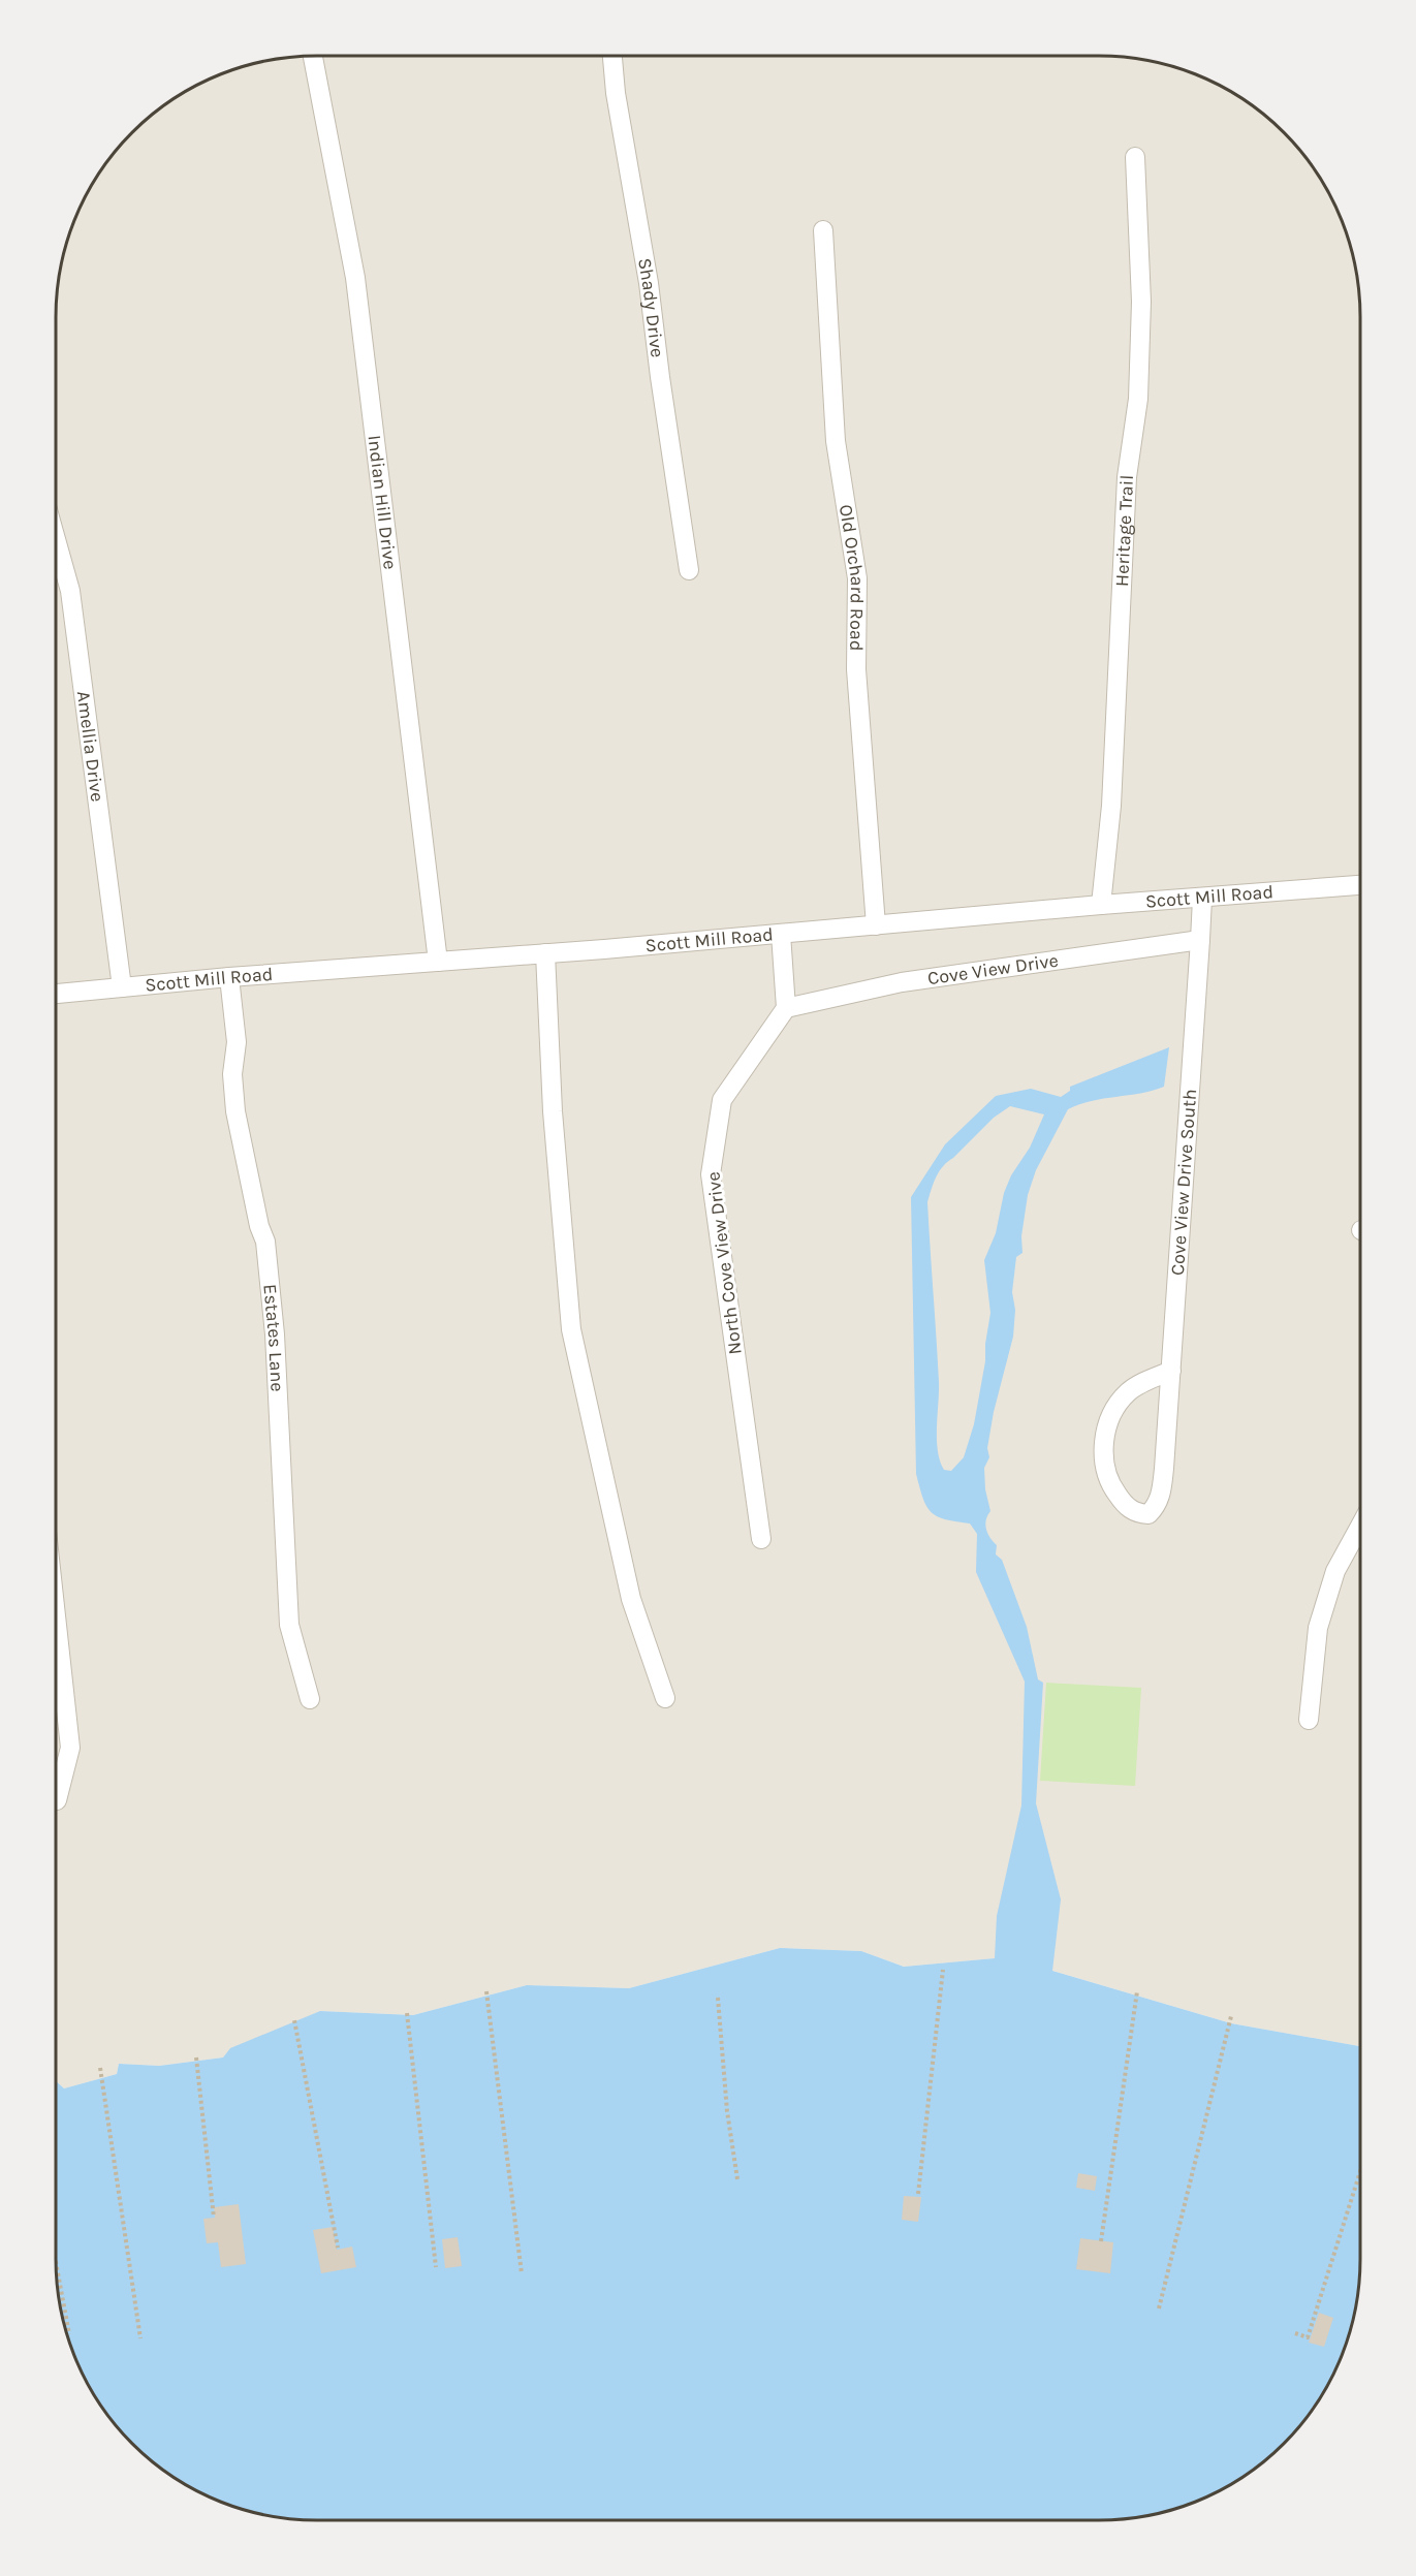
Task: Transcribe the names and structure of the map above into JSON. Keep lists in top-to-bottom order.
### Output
{
  "streets": {
    "street": [
      "Shady Drive",
      "Indian Hill Drive",
      "Heritage Trail",
      "Old Orchard Road",
      "Amellia Drive",
      "Scott Mill Road",
      "Cove View Drive",
      "Cove View Drive South",
      "North Cove View Drive",
      "Estates Lane"
    ]
  },
  "crossings": [
    ["Indian Hill Drive", "Scott Mill Road"],
    ["Heritage Trail", "Scott Mill Road"],
    ["Old Orchard Road", "Scott Mill Road"],
    ["Amellia Drive", "Scott Mill Road"],
    ["Scott Mill Road", "Cove View Drive South"],
    ["Scott Mill Road", "Estates Lane"],
    ["Cove View Drive", "Cove View Drive South"],
    ["Cove View Drive", "North Cove View Drive"]
  ]
}
